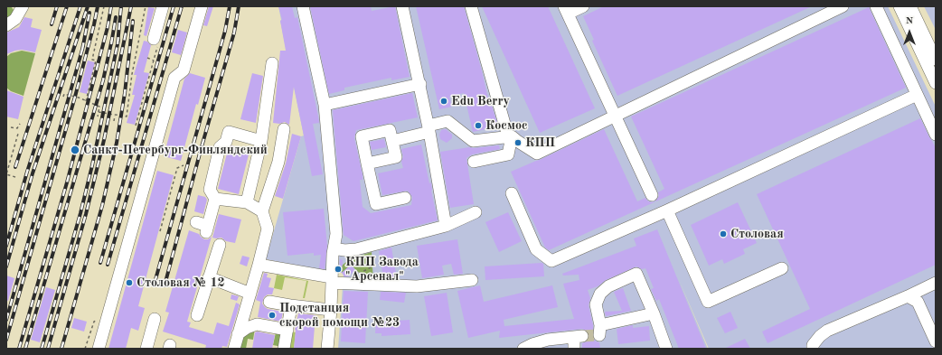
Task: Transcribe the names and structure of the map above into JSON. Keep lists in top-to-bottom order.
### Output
{
  "places": [
    "Edu Berry",
    "Космос",
    "КПП",
    "Санкт-Петербург-Финляндский",
    "Столовая",
    "КПП Завода \"Арсенал\"",
    "Столовая № 12",
    "Подстанция скорой помощи №23"
  ],
  "north": "top"
}
